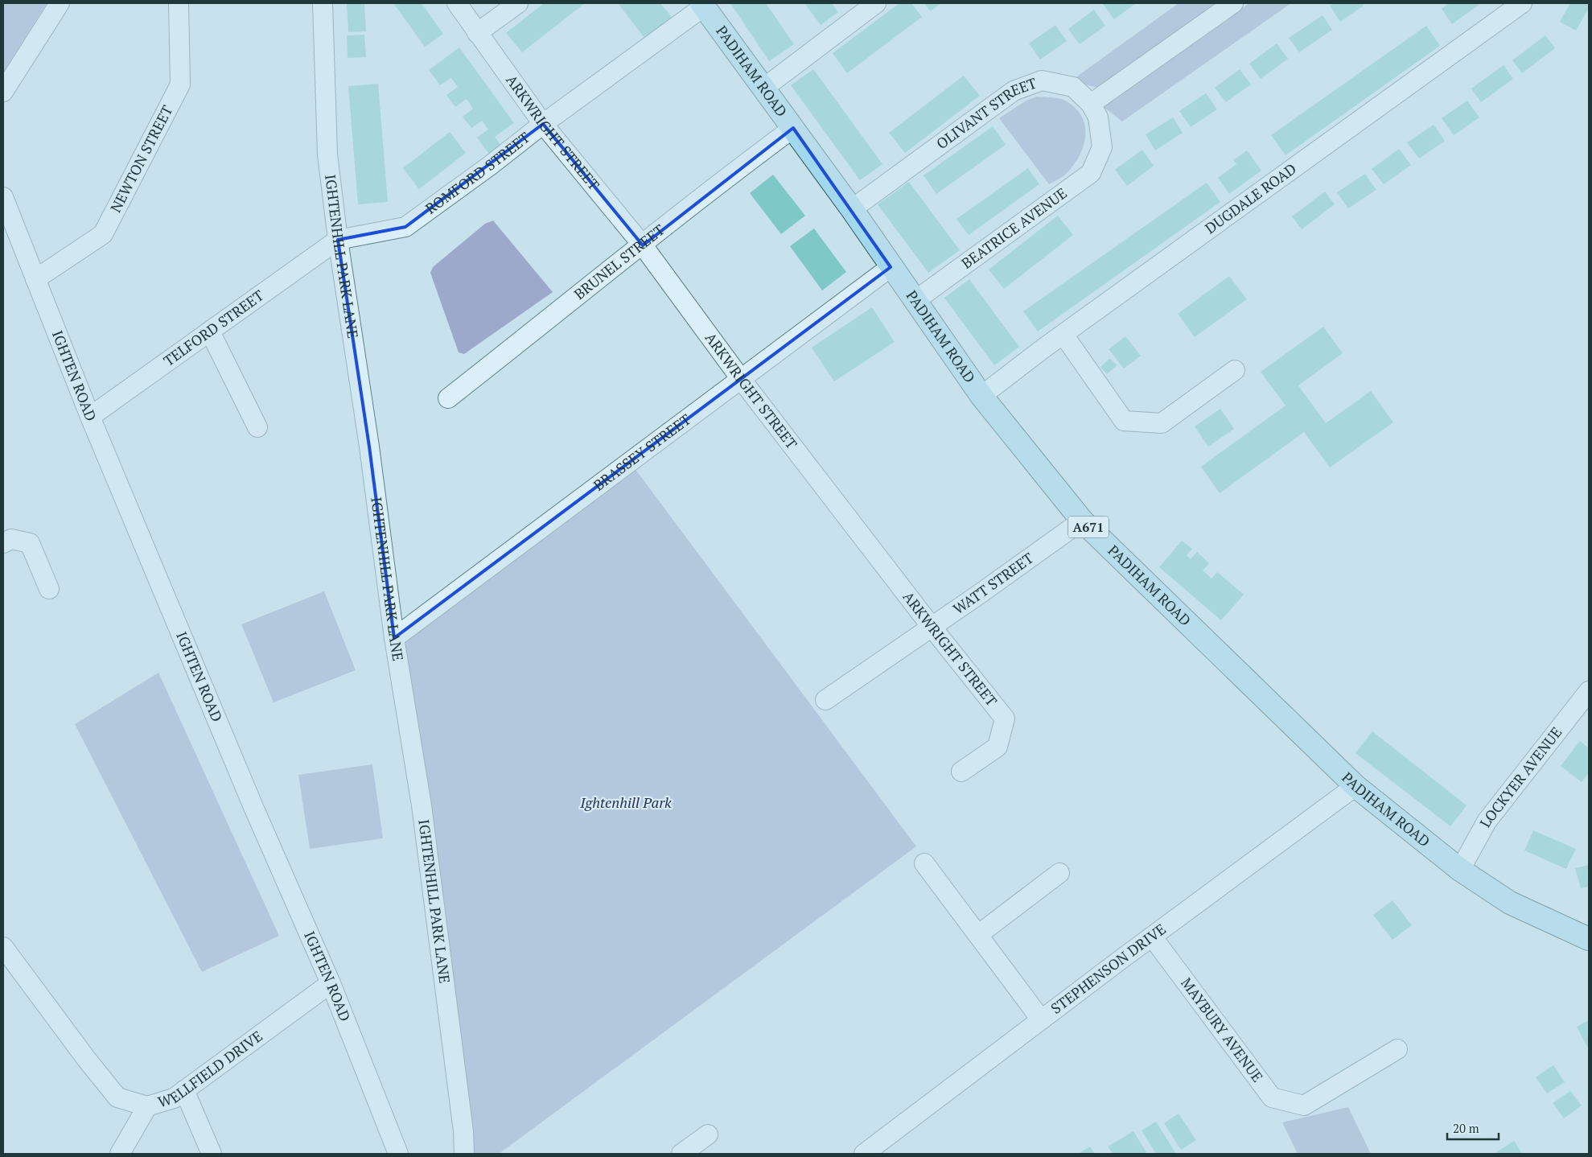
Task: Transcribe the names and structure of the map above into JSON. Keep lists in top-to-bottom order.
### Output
{
  "streets": {
    "main road": ["PADIHAM ROAD", "A671"],
    "street": [
      "OLIVANT STREET",
      "ARKWRIGHT STREET",
      "NEWTON STREET",
      "ROMFORD STREET",
      "DUGDALE ROAD",
      "BEATRICE AVENUE",
      "IGHTENHILL PARK LANE",
      "BRUNEL STREET",
      "TELFORD STREET",
      "IGHTEN ROAD",
      "BRASSEY STREET",
      "WATT STREET",
      "LOCKYER AVENUE",
      "STEPHENSON DRIVE",
      "MAYBURY AVENUE",
      "WELLFIELD DRIVE"
    ]
  },
  "crossings": [
    ["PADIHAM ROAD", "OLIVANT STREET"],
    ["PADIHAM ROAD", "ROMFORD STREET"],
    ["PADIHAM ROAD", "DUGDALE ROAD"],
    ["PADIHAM ROAD", "BEATRICE AVENUE"],
    ["PADIHAM ROAD", "BRUNEL STREET"],
    ["PADIHAM ROAD", "BRASSEY STREET"],
    ["PADIHAM ROAD", "WATT STREET"],
    ["PADIHAM ROAD", "LOCKYER AVENUE"],
    ["PADIHAM ROAD", "STEPHENSON DRIVE"],
    ["OLIVANT STREET", "BEATRICE AVENUE"],
    ["ARKWRIGHT STREET", "ROMFORD STREET"],
    ["ARKWRIGHT STREET", "BRUNEL STREET"],
    ["ARKWRIGHT STREET", "BRASSEY STREET"],
    ["ARKWRIGHT STREET", "WATT STREET"],
    ["NEWTON STREET", "IGHTEN ROAD"],
    ["ROMFORD STREET", "IGHTENHILL PARK LANE"],
    ["ROMFORD STREET", "TELFORD STREET"],
    ["IGHTENHILL PARK LANE", "TELFORD STREET"],
    ["IGHTENHILL PARK LANE", "BRASSEY STREET"],
    ["TELFORD STREET", "IGHTEN ROAD"],
    ["IGHTEN ROAD", "WELLFIELD DRIVE"],
    ["STEPHENSON DRIVE", "MAYBURY AVENUE"]
  ],
  "parks": ["Ightenhill Park"],
  "scale_bar": "20 m"
}
